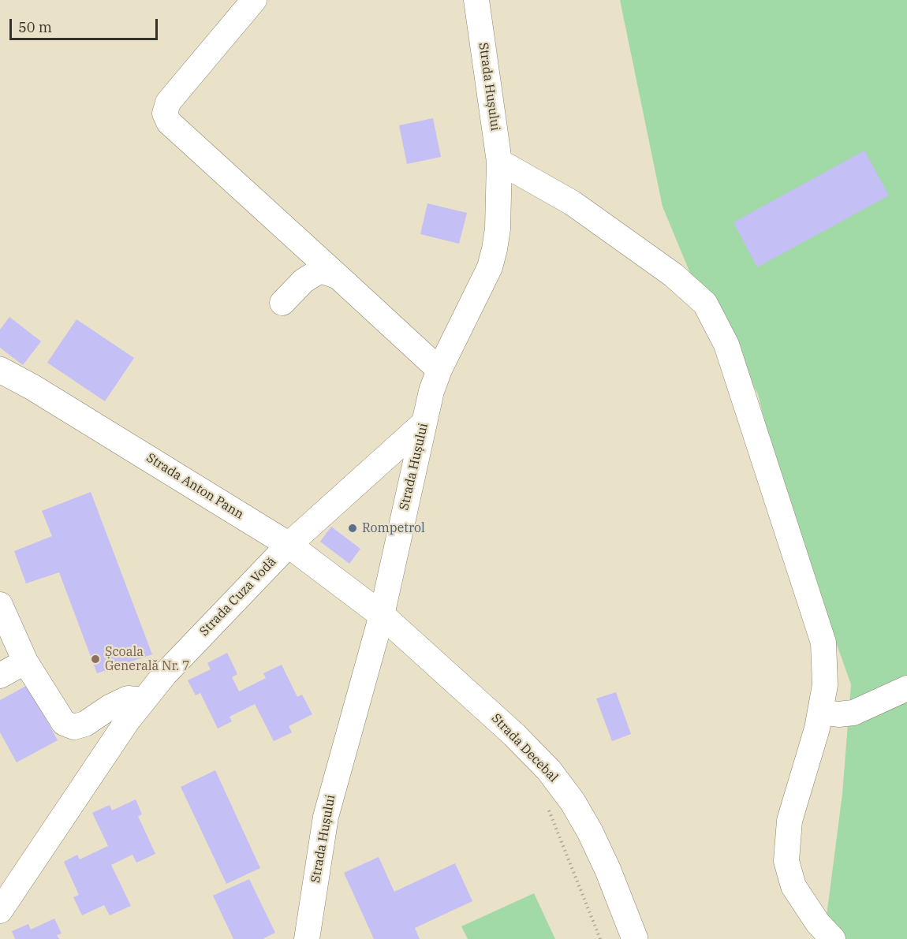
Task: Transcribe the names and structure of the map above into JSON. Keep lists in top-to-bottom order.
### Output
{
  "streets": {
    "main road": ["Strada Anton Pann", "Strada Decebal"],
    "street": ["Strada Hușului", "Strada Cuza Vodă"]
  },
  "crossings": [
    ["Strada Hușului", "Strada Anton Pann"],
    ["Strada Hușului", "Strada Cuza Vodă"],
    ["Strada Hușului", "Strada Decebal"],
    ["Strada Anton Pann", "Strada Cuza Vodă"],
    ["Strada Anton Pann", "Strada Decebal"]
  ],
  "places": ["Rompetrol", "Școala Generală Nr. 7"],
  "scale_bar": "50 m"
}
